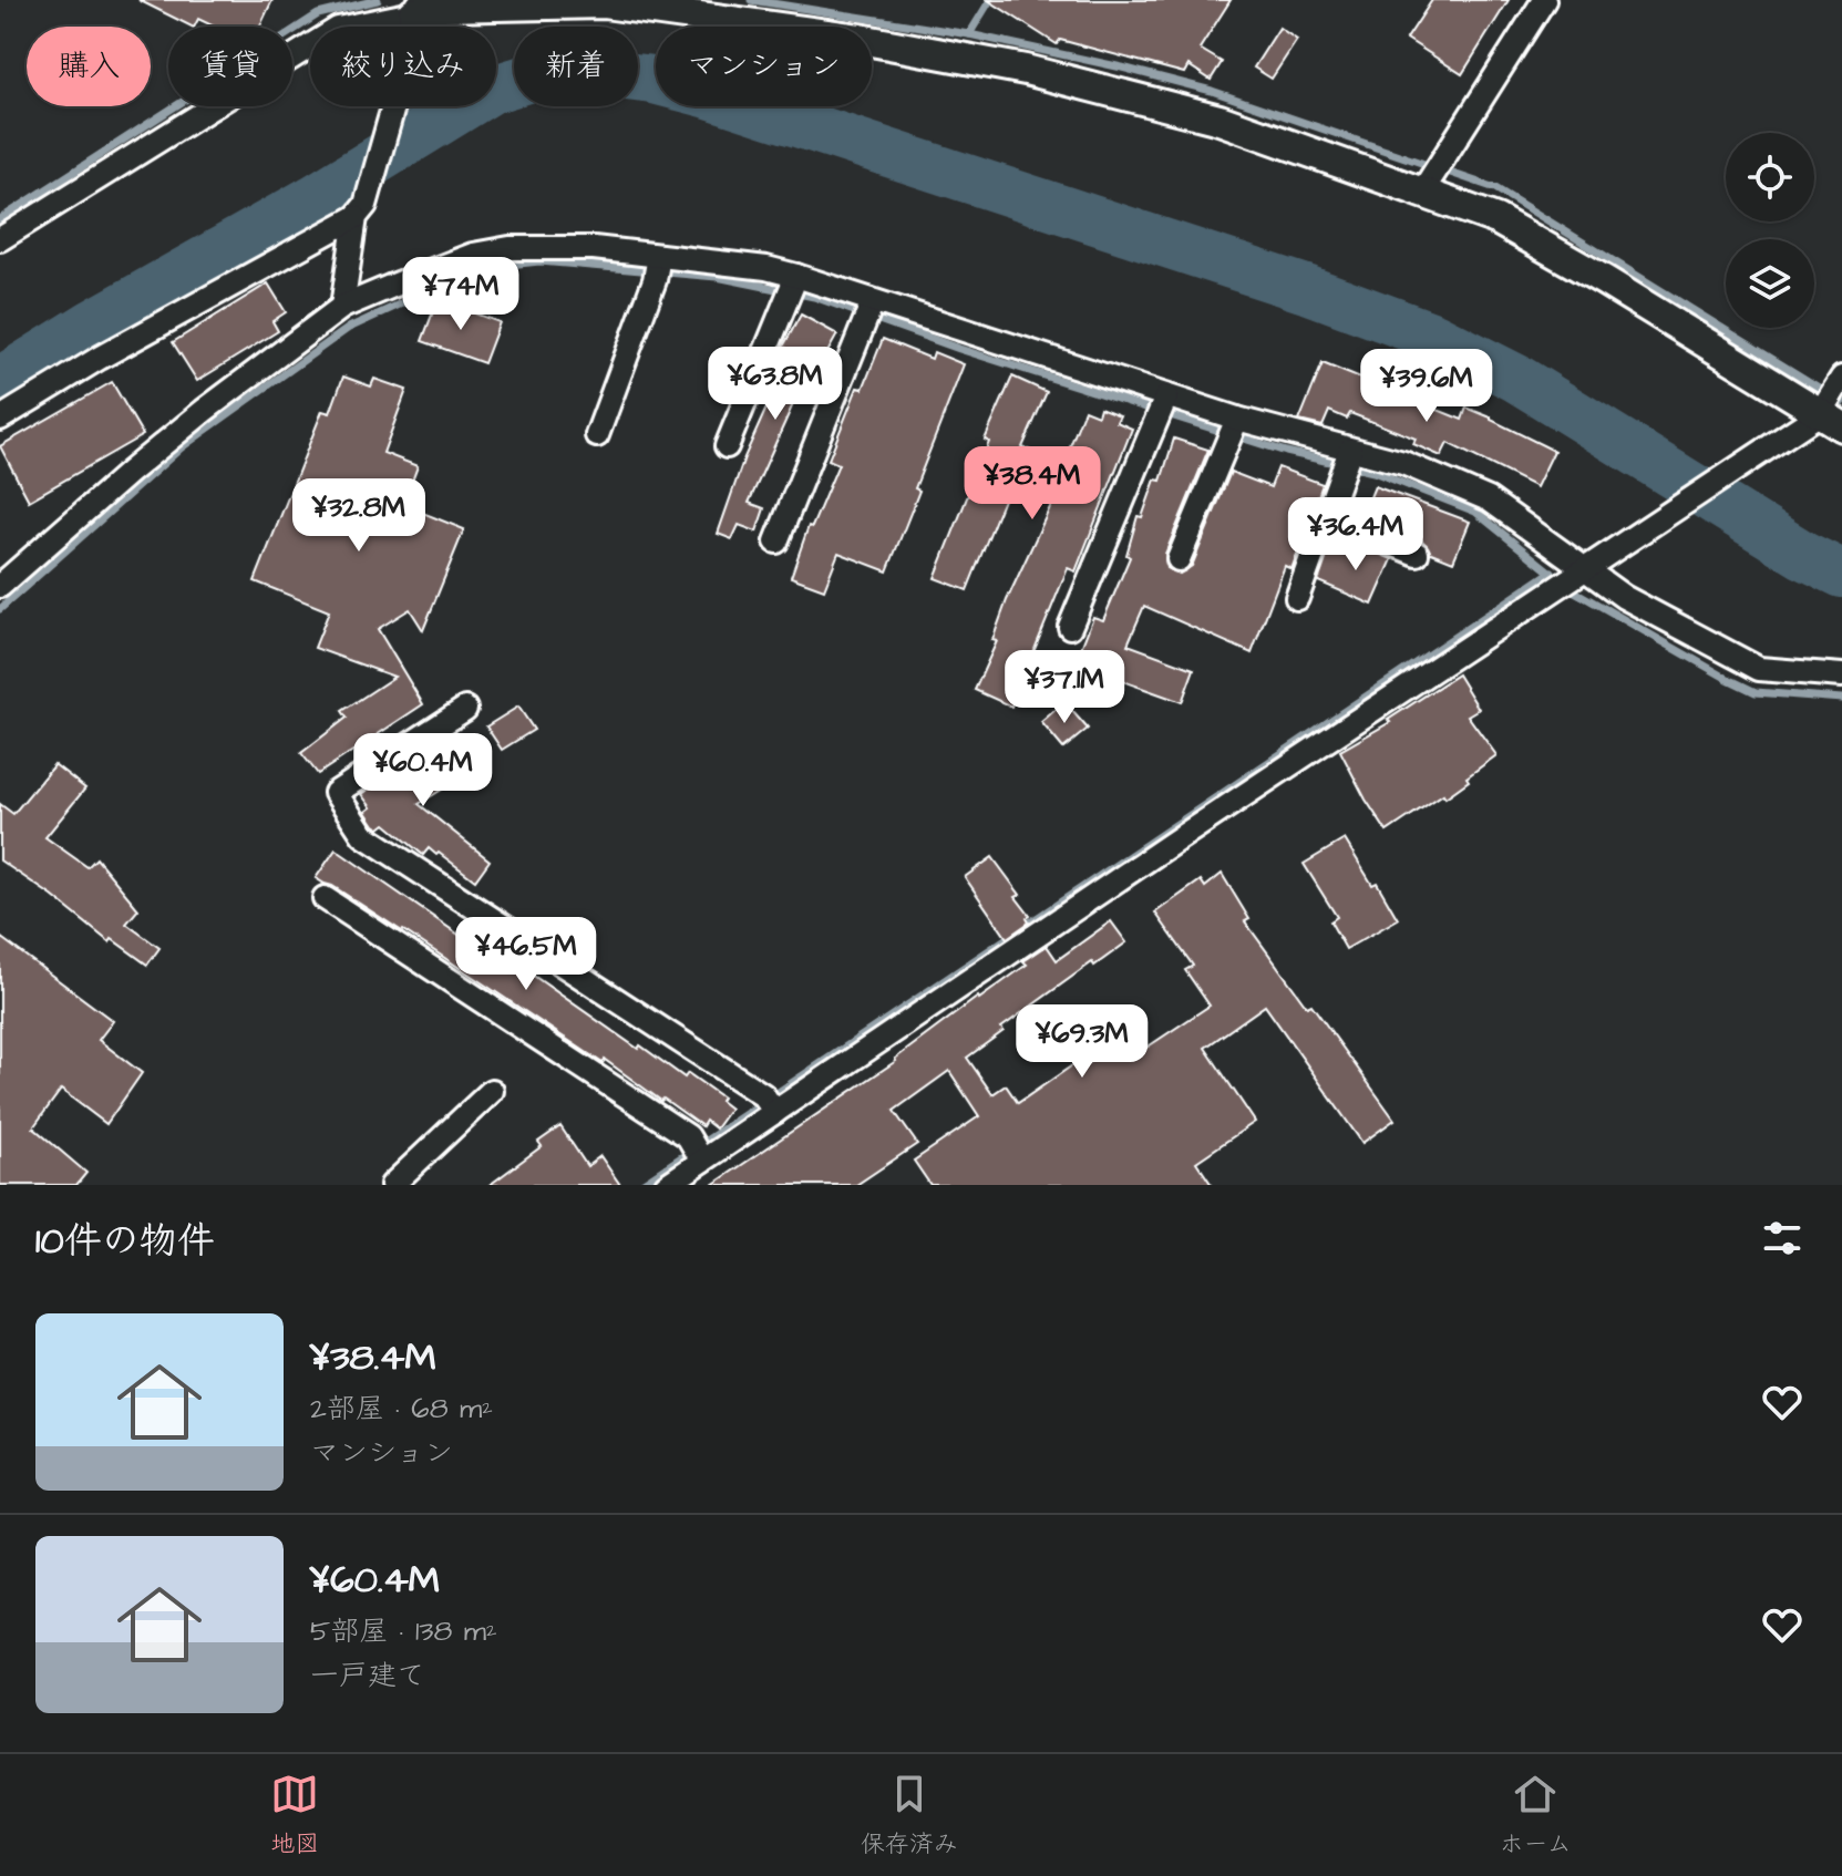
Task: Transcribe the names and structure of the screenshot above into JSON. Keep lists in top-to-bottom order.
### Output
{
  "page": {
    "chip": [
      "購入",
      "賃貸",
      "絞り込み",
      "新着",
      "マンション"
    ],
    "price": [
      "¥74M",
      "¥63.8M",
      "¥39.6M",
      "¥38.4M",
      "¥32.8M",
      "¥36.4M",
      "¥37.1M",
      "¥60.4M",
      "¥46.5M",
      "¥69.3M"
    ],
    "heading": "10件の物件",
    "list": [
      {
        "name": "¥38.4M",
        "note": "2部屋 · 68 m² · マンション"
      },
      {
        "name": "¥60.4M",
        "note": "5部屋 · 138 m² · 一戸建て"
      }
    ],
    "tabs": ["地図", "保存済み", "ホーム"]
  }
}
